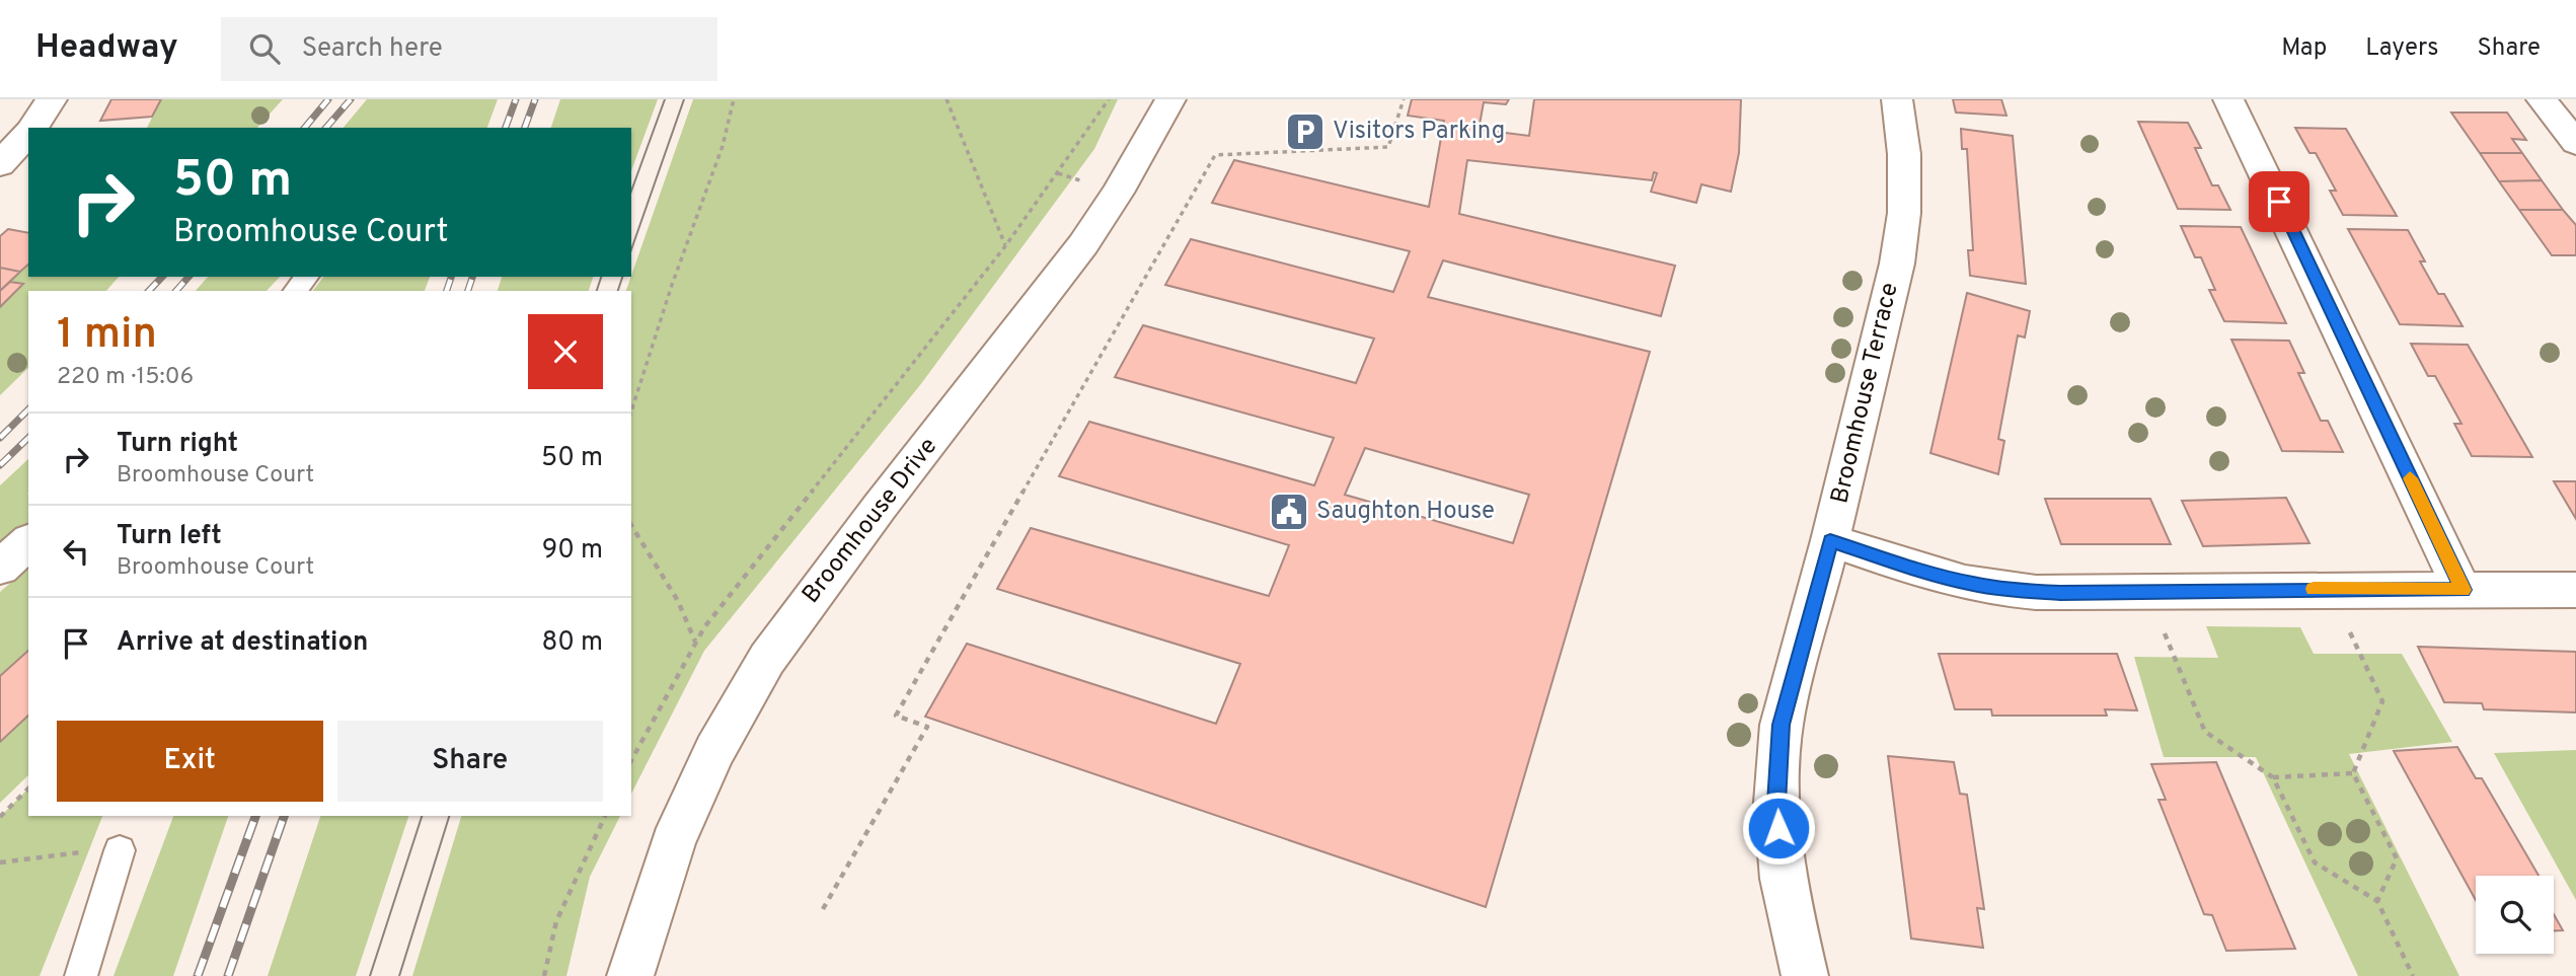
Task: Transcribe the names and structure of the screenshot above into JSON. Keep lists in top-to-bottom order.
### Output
{
  "streets": {
    "street": ["Broomhouse Terrace", "Broomhouse Drive"]
  },
  "places": {
    "parking": ["Visitors Parking"],
    "public building": ["Saughton House"]
  },
  "page": {
    "header": "Headway",
    "search": "Search here",
    "nav": ["Map", "Layers", "Share"],
    "turn": ["50 m", "Broomhouse Court"],
    "heading": ["1 min", "220 m · 15:06"],
    "list": [
      {
        "name": "Turn right",
        "note": "Broomhouse Court",
        "value": "50 m"
      },
      {
        "name": "Turn left",
        "note": "Broomhouse Court",
        "value": "90 m"
      },
      {
        "name": "Arrive at destination",
        "value": "80 m"
      }
    ],
    "buttons": ["Exit", "Share"]
  }
}
